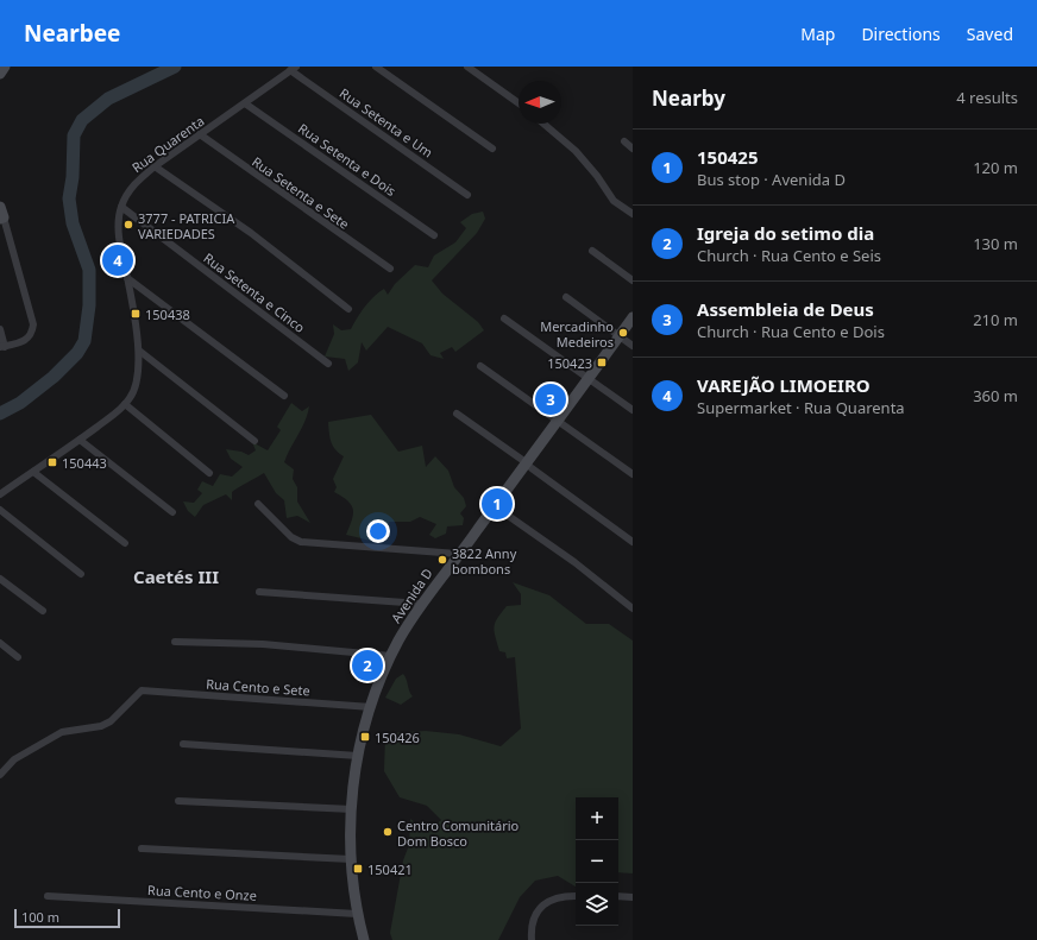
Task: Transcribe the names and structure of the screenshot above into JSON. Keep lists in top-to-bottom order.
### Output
{
  "streets": {
    "street": [
      "Rua Setenta e Um",
      "Rua Quarenta",
      "Rua Setenta e Dois",
      "Rua Setenta e Sete",
      "Rua Setenta e Cinco",
      "Avenida D",
      "Rua Cento e Sete",
      "Rua Cento e Onze"
    ]
  },
  "crossings": [
    ["Rua Setenta e Um", "Rua Quarenta"],
    ["Rua Quarenta", "Rua Setenta e Dois"],
    ["Rua Quarenta", "Rua Setenta e Sete"],
    ["Rua Quarenta", "Rua Setenta e Cinco"],
    ["Avenida D", "Rua Cento e Sete"],
    ["Avenida D", "Rua Cento e Onze"]
  ],
  "districts": ["Caetés III"],
  "places": {
    "other": [
      "3777 - PATRICIA VARIEDADES",
      "Mercadinho Medeiros",
      "3822 Anny bombons",
      "Centro Comunitário Dom Bosco"
    ],
    "transit": [
      "150438",
      "150423",
      "150443",
      "150426",
      "150421"
    ]
  },
  "scale_bar": "100 m",
  "north": "left",
  "page": {
    "header": "Nearbee",
    "nav": ["Map", "Directions", "Saved"],
    "heading": ["Nearby", "4 results"],
    "list": [
      {
        "mark": "1",
        "name": "150425",
        "note": "Bus stop · Avenida D",
        "value": "120 m"
      },
      {
        "mark": "2",
        "name": "Igreja do setimo dia",
        "note": "Church · Rua Cento e Seis",
        "value": "130 m"
      },
      {
        "mark": "3",
        "name": "Assembleia de Deus",
        "note": "Church · Rua Cento e Dois",
        "value": "210 m"
      },
      {
        "mark": "4",
        "name": "VAREJÃO LIMOEIRO",
        "note": "Supermarket · Rua Quarenta",
        "value": "360 m"
      }
    ],
    "pins": [
      "4",
      "3",
      "1",
      "2"
    ],
    "map_buttons": ["+", "−"],
    "scale": "100 m"
  }
}
